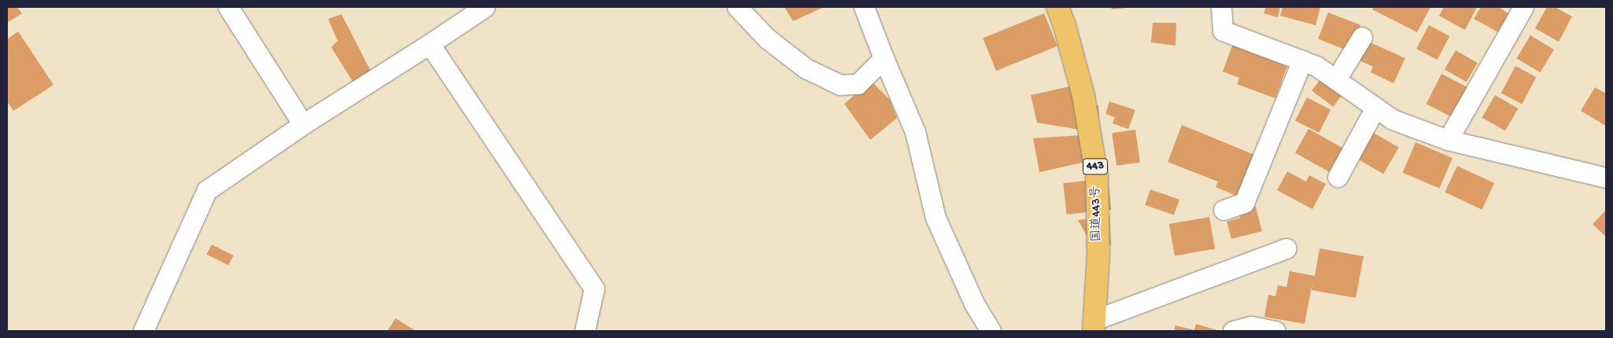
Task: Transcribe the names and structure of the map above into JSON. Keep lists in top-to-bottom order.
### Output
{
  "streets": {
    "highway": ["443", "国道443号"]
  }
}
